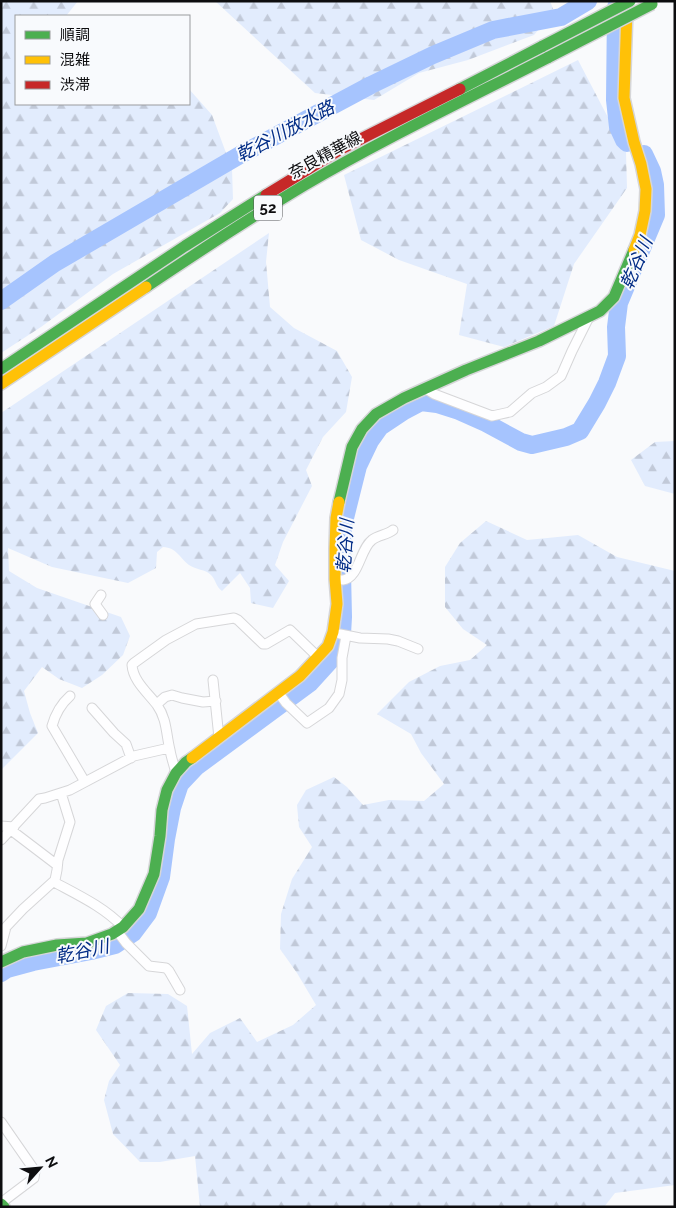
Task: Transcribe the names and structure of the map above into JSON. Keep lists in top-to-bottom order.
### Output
{
  "streets": {
    "main road": ["奈良精華線", "52"]
  },
  "water": ["乾谷川放水路", "乾谷川"],
  "legend": ["順調", "混雑", "渋滞"],
  "north": "top right"
}
